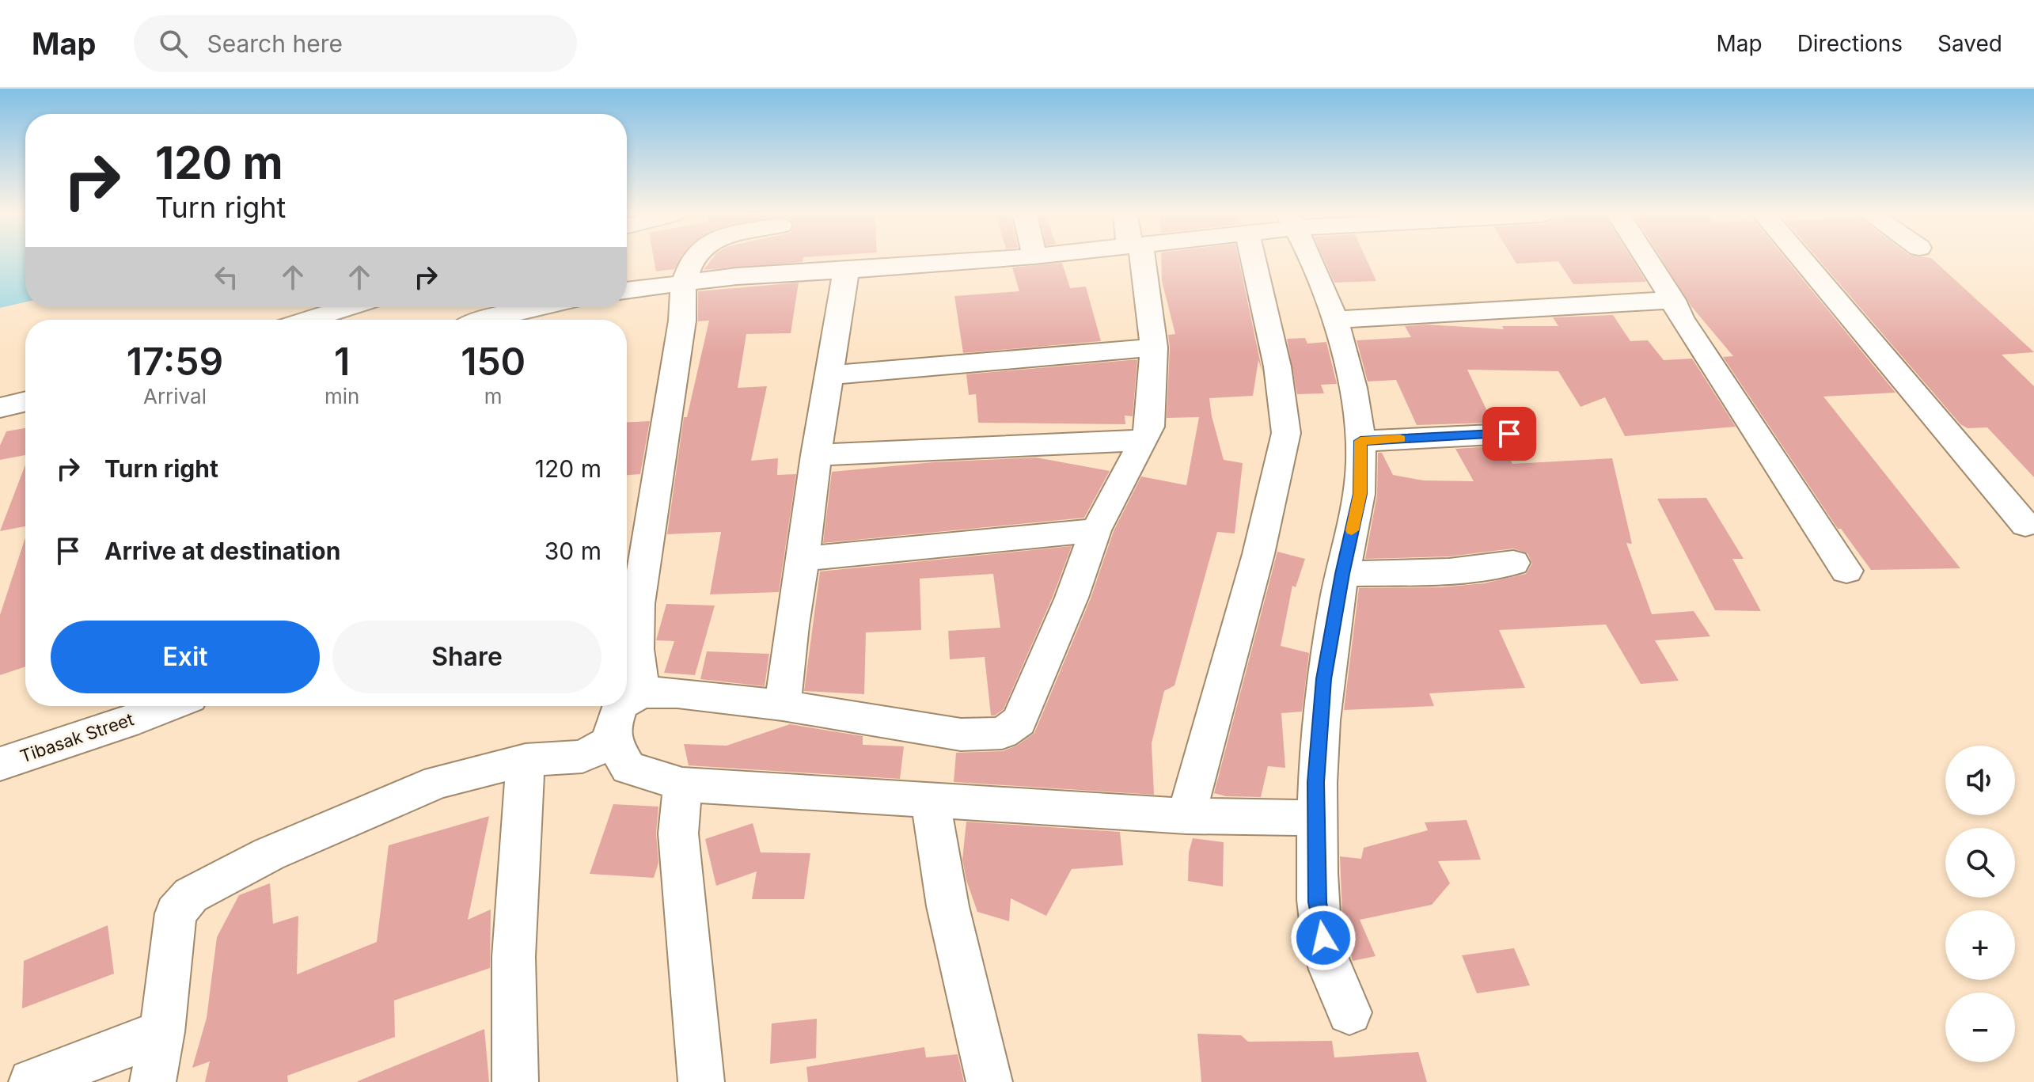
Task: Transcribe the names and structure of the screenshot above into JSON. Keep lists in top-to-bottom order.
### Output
{
  "streets": {
    "street": ["Tibasak Street"]
  },
  "page": {
    "header": "Map",
    "search": "Search here",
    "nav": ["Map", "Directions", "Saved"],
    "turn": ["120 m", "Turn right"],
    "eta": [
      "17:59",
      "Arrival",
      "1",
      "min",
      "150",
      "m"
    ],
    "list": [
      {
        "name": "Turn right",
        "value": "120 m"
      },
      {
        "name": "Arrive at destination",
        "value": "30 m"
      }
    ],
    "buttons": ["Exit", "Share"],
    "map_buttons": ["+", "−"]
  }
}
